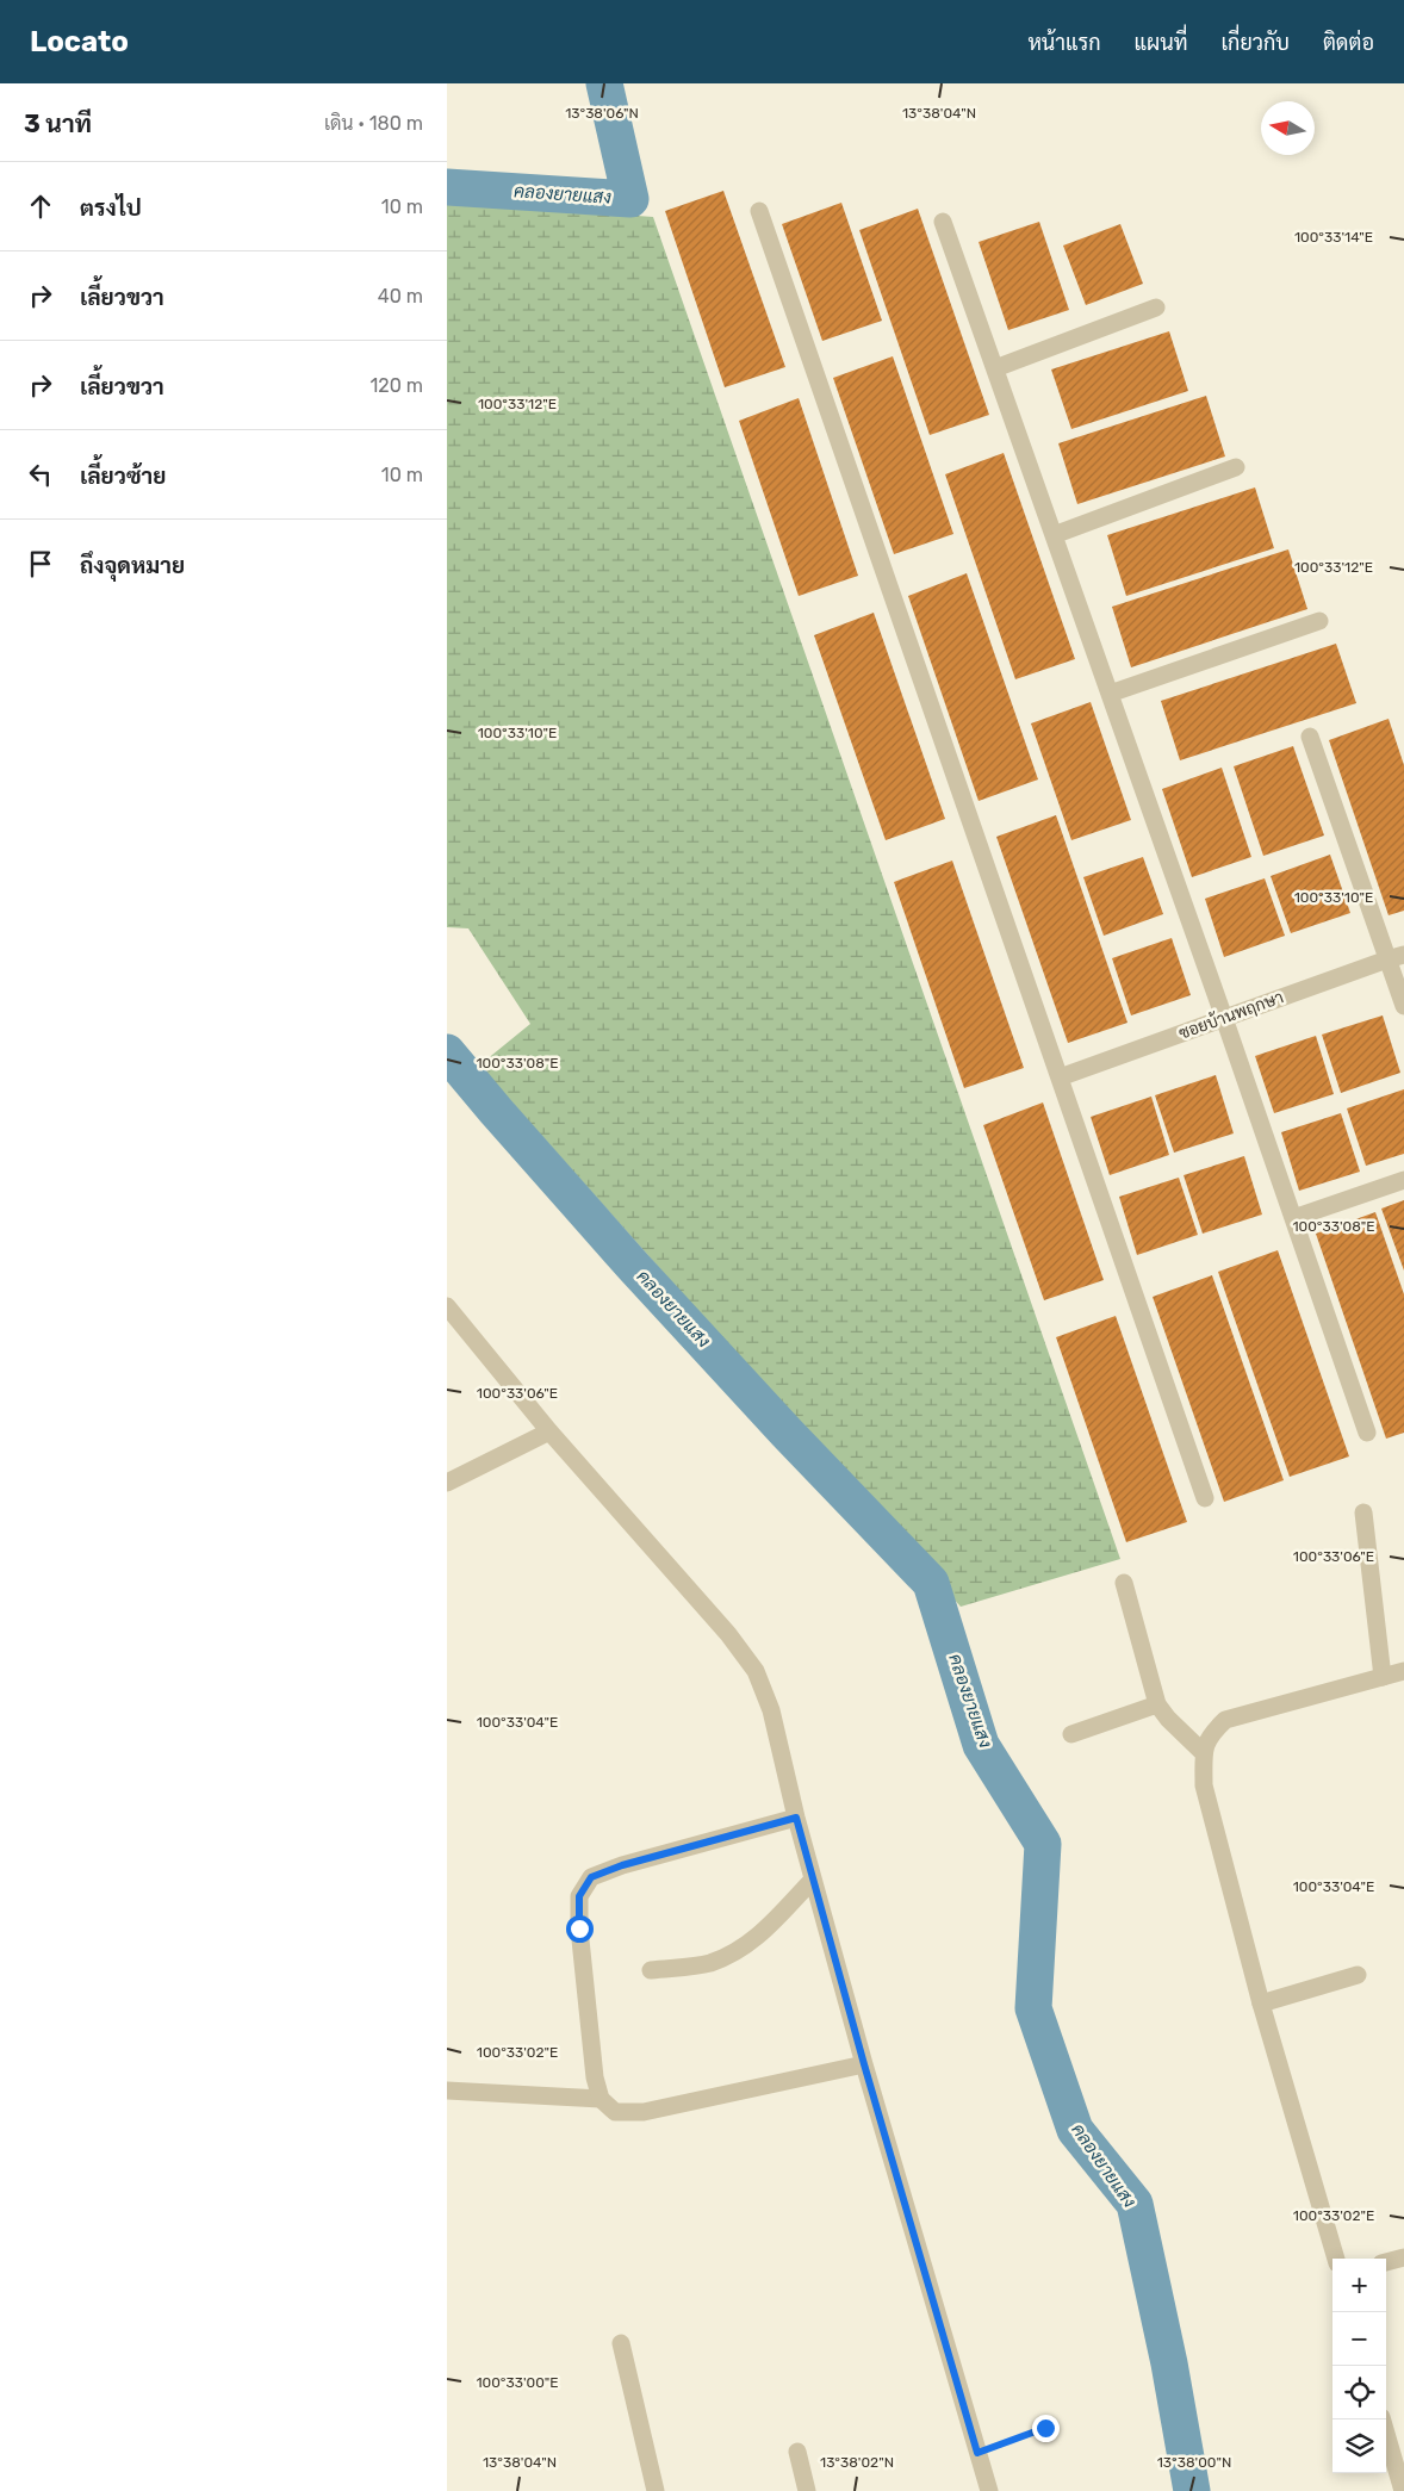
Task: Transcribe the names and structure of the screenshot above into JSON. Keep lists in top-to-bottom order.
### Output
{
  "streets": {
    "street": ["ซอยบ้านพฤกษา"]
  },
  "water": ["คลองยายแสง"],
  "north": "left",
  "page": {
    "header": "Locato",
    "nav": [
      "หน้าแรก",
      "แผนที่",
      "เกี่ยวกับ",
      "ติดต่อ"
    ],
    "heading": ["3 นาที", "เดิน · 180 m"],
    "list": [
      ["ตรงไป", "10 m"],
      ["เลี้ยวขวา", "40 m"],
      ["เลี้ยวขวา", "120 m"],
      ["เลี้ยวซ้าย", "10 m"],
      "ถึงจุดหมาย"
    ],
    "map_buttons": ["+", "−"]
  },
  "coordinates": [
    "13°38'06\"N",
    "13°38'04\"N",
    "100°33'14\"E",
    "100°33'12\"E",
    "100°33'10\"E",
    "100°33'08\"E",
    "100°33'06\"E",
    "100°33'04\"E",
    "100°33'02\"E",
    "100°33'00\"E",
    "13°38'02\"N",
    "13°38'00\"N"
  ]
}
